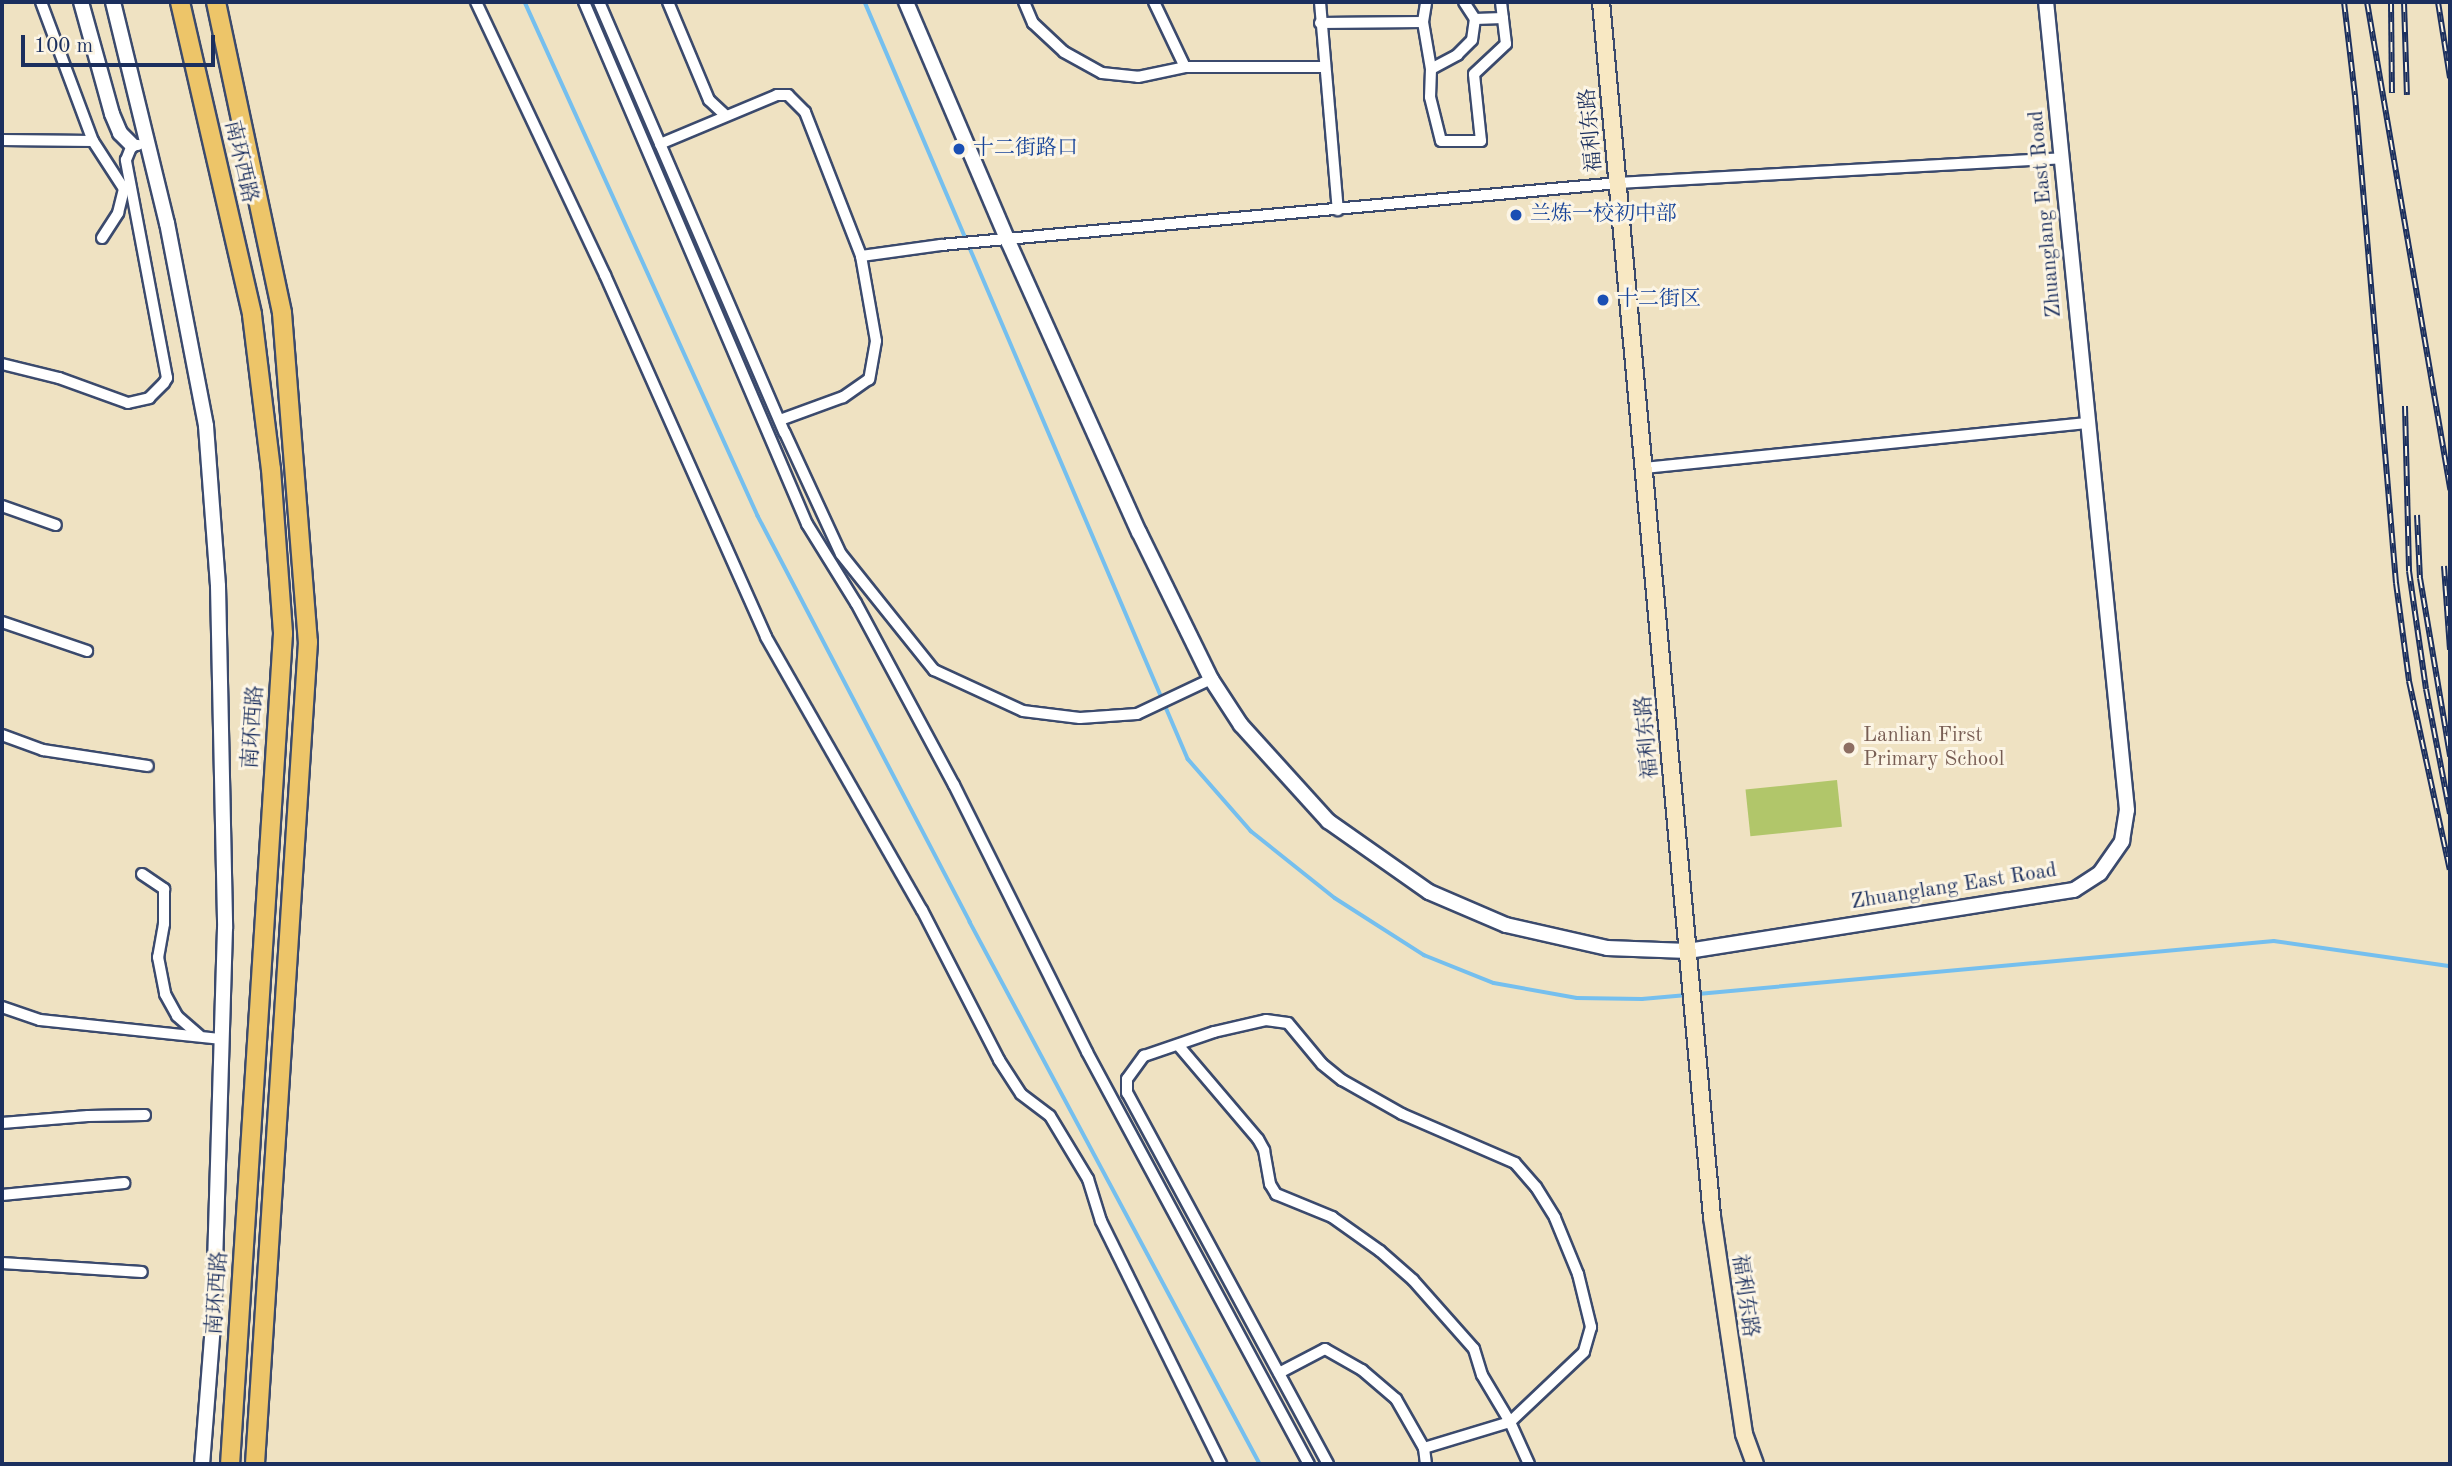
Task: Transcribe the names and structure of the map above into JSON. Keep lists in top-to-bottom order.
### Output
{
  "streets": {
    "highway": ["南环西路"],
    "main road": ["福利东路"],
    "street": ["Zhuanglang East Road"]
  },
  "crossings": [
    ["福利东路", "Zhuanglang East Road"]
  ],
  "places": [
    "十二街路口",
    "兰炼一校初中部",
    "十二街区",
    "Lanlian First Primary School"
  ],
  "scale_bar": "100 m"
}
